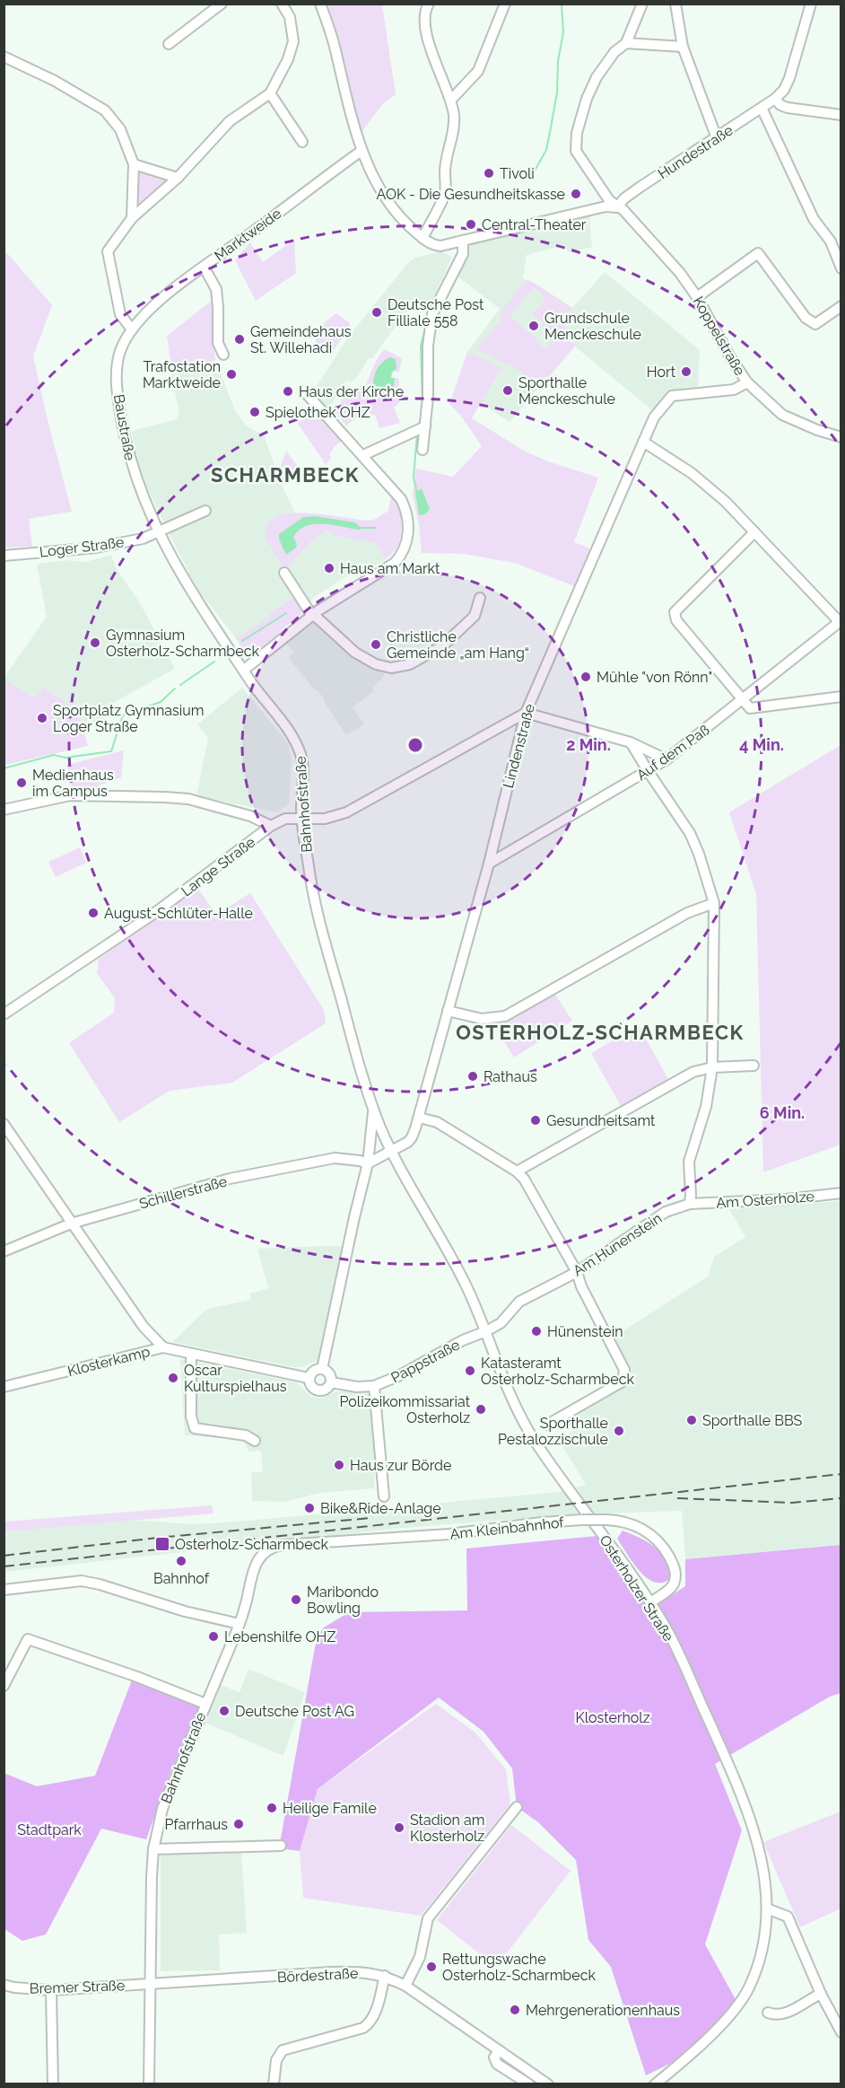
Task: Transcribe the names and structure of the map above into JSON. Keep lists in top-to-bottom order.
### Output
{
  "streets": {
    "street": [
      "Hundestraße",
      "Marktweide",
      "Koppelstraße",
      "Baustraße",
      "Loger Straße",
      "Lindenstraße",
      "Auf dem Paß",
      "Bahnhofstraße",
      "Lange Straße",
      "Schillerstraße",
      "Am Osterholze",
      "Am Hünenstein",
      "Klosterkamp",
      "Pappstraße",
      "Am Kleinbahnhof",
      "Osterholzer Straße",
      "Bördestraße",
      "Bremer Straße"
    ]
  },
  "crossings": [
    ["Hundestraße", "Koppelstraße"],
    ["Marktweide", "Baustraße"],
    ["Koppelstraße", "Lindenstraße"],
    ["Baustraße", "Loger Straße"],
    ["Baustraße", "Bahnhofstraße"],
    ["Loger Straße", "Bahnhofstraße"],
    ["Lindenstraße", "Auf dem Paß"],
    ["Lindenstraße", "Bahnhofstraße"],
    ["Lindenstraße", "Lange Straße"],
    ["Lindenstraße", "Osterholzer Straße"],
    ["Bahnhofstraße", "Lange Straße"],
    ["Bahnhofstraße", "Schillerstraße"],
    ["Bahnhofstraße", "Klosterkamp"],
    ["Bahnhofstraße", "Pappstraße"],
    ["Bahnhofstraße", "Am Kleinbahnhof"],
    ["Bahnhofstraße", "Osterholzer Straße"],
    ["Bahnhofstraße", "Bördestraße"],
    ["Bahnhofstraße", "Bremer Straße"],
    ["Am Osterholze", "Am Hünenstein"],
    ["Am Hünenstein", "Pappstraße"],
    ["Am Hünenstein", "Osterholzer Straße"],
    ["Klosterkamp", "Pappstraße"],
    ["Pappstraße", "Osterholzer Straße"],
    ["Am Kleinbahnhof", "Osterholzer Straße"],
    ["Bördestraße", "Bremer Straße"]
  ],
  "districts": ["SCHARMBECK", "OSTERHOLZ-SCHARMBECK"],
  "parks": ["Klosterholz", "Stadtpark"],
  "places": {
    "other": [
      "Tivoli",
      "AOK - Die Gesundheitskasse",
      "Central-Theater",
      "Deutsche Post Filliale 558",
      "Grundschule Menckeschule",
      "Gemeindehaus St. Willehadi",
      "Hort",
      "Trafostation Marktweide",
      "Sporthalle Menckeschule",
      "Haus der Kirche",
      "Spielothek OHZ",
      "Haus am Markt",
      "Gymnasium Osterholz-Scharmbeck",
      "Christliche Gemeinde „am Hang“",
      "Mühle \"von Rönn\"",
      "Sportplatz Gymnasium Loger Straße",
      "Medienhaus im Campus",
      "August-Schlüter-Halle",
      "Rathaus",
      "Gesundheitsamt",
      "Hünenstein",
      "Katasteramt Osterholz-Scharmbeck",
      "Oscar Kulturspielhaus",
      "Polizeikommissariat Osterholz",
      "Sporthalle BBS",
      "Sporthalle Pestalozzischule",
      "Haus zur Börde",
      "Bike&Ride-Anlage",
      "Bahnhof",
      "Maribondo Bowling",
      "Lebenshilfe OHZ",
      "Deutsche Post AG",
      "Heilige Famile",
      "Pfarrhaus",
      "Stadion am Klosterholz",
      "Rettungswache Osterholz-Scharmbeck",
      "Mehrgenerationenhaus"
    ],
    "transit": ["Osterholz-Scharmbeck"]
  },
  "rings": ["2 Min.", "4 Min.", "6 Min."]
}
